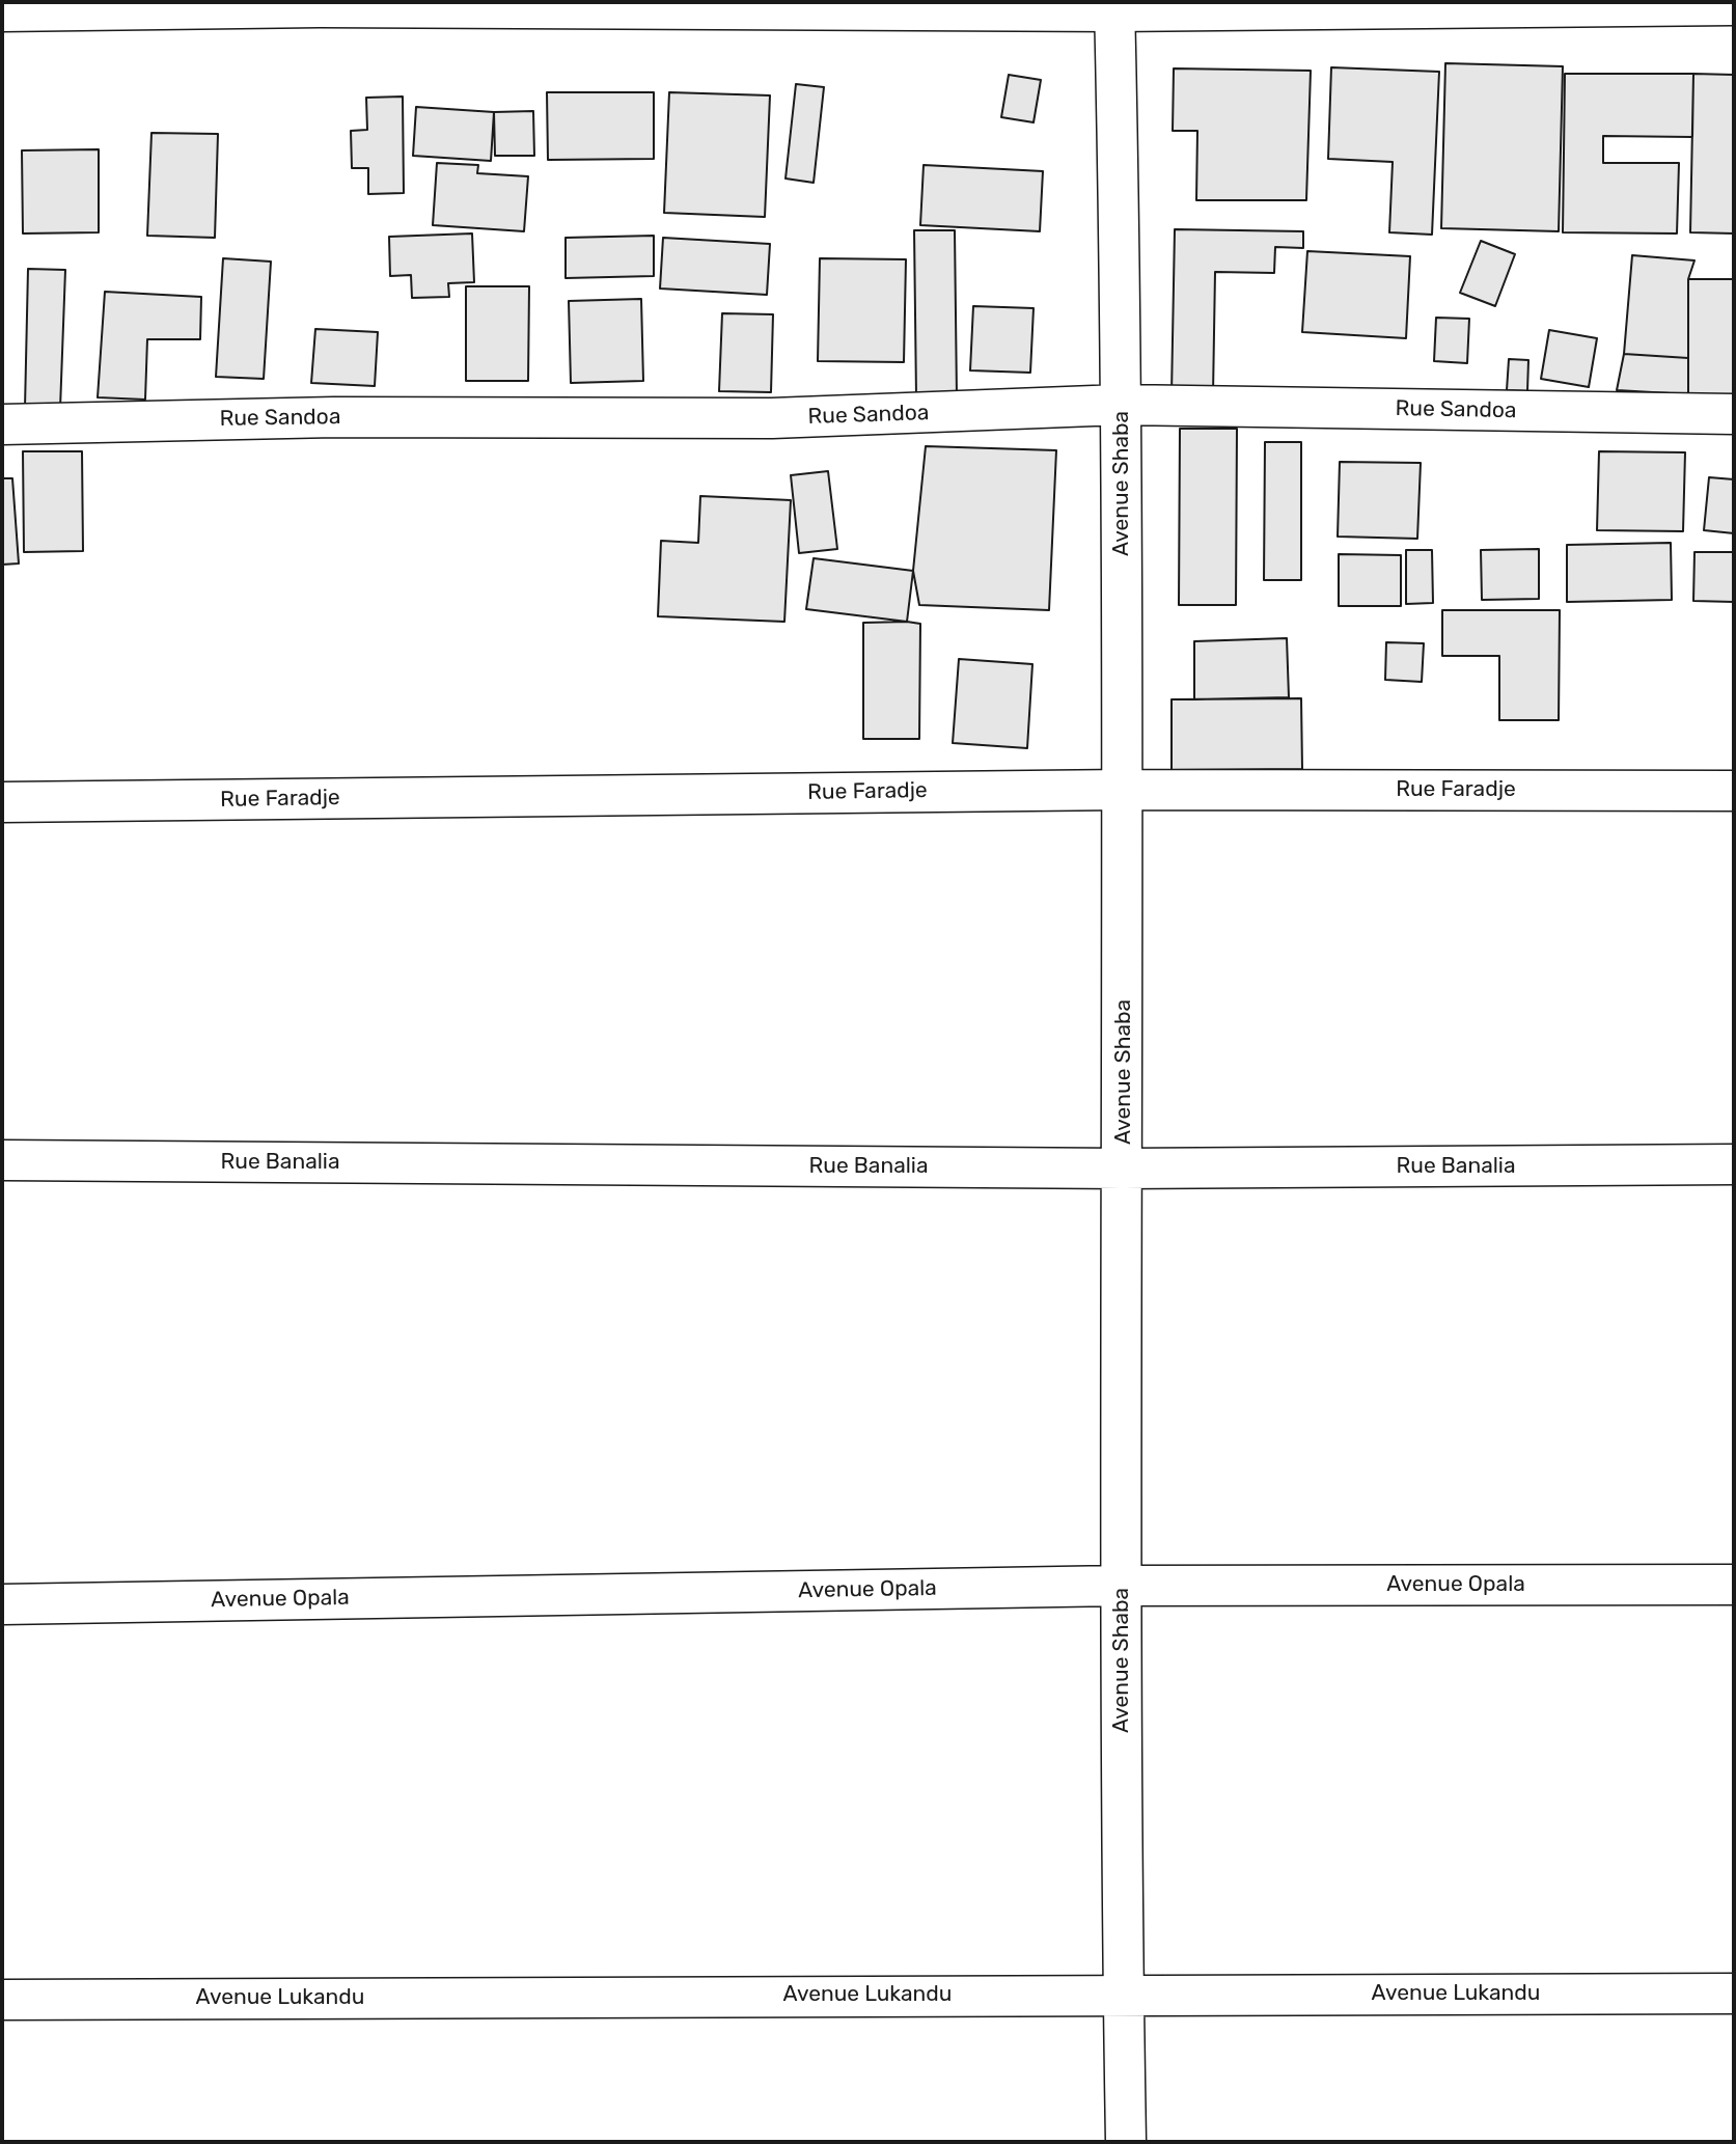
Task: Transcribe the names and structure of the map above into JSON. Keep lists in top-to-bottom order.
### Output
{
  "streets": {
    "street": [
      "Rue Sandoa",
      "Avenue Shaba",
      "Rue Faradje",
      "Rue Banalia",
      "Avenue Opala",
      "Avenue Lukandu"
    ]
  },
  "crossings": [
    ["Rue Sandoa", "Avenue Shaba"],
    ["Avenue Shaba", "Rue Faradje"],
    ["Avenue Shaba", "Rue Banalia"],
    ["Avenue Shaba", "Avenue Opala"],
    ["Avenue Shaba", "Avenue Lukandu"]
  ]
}
